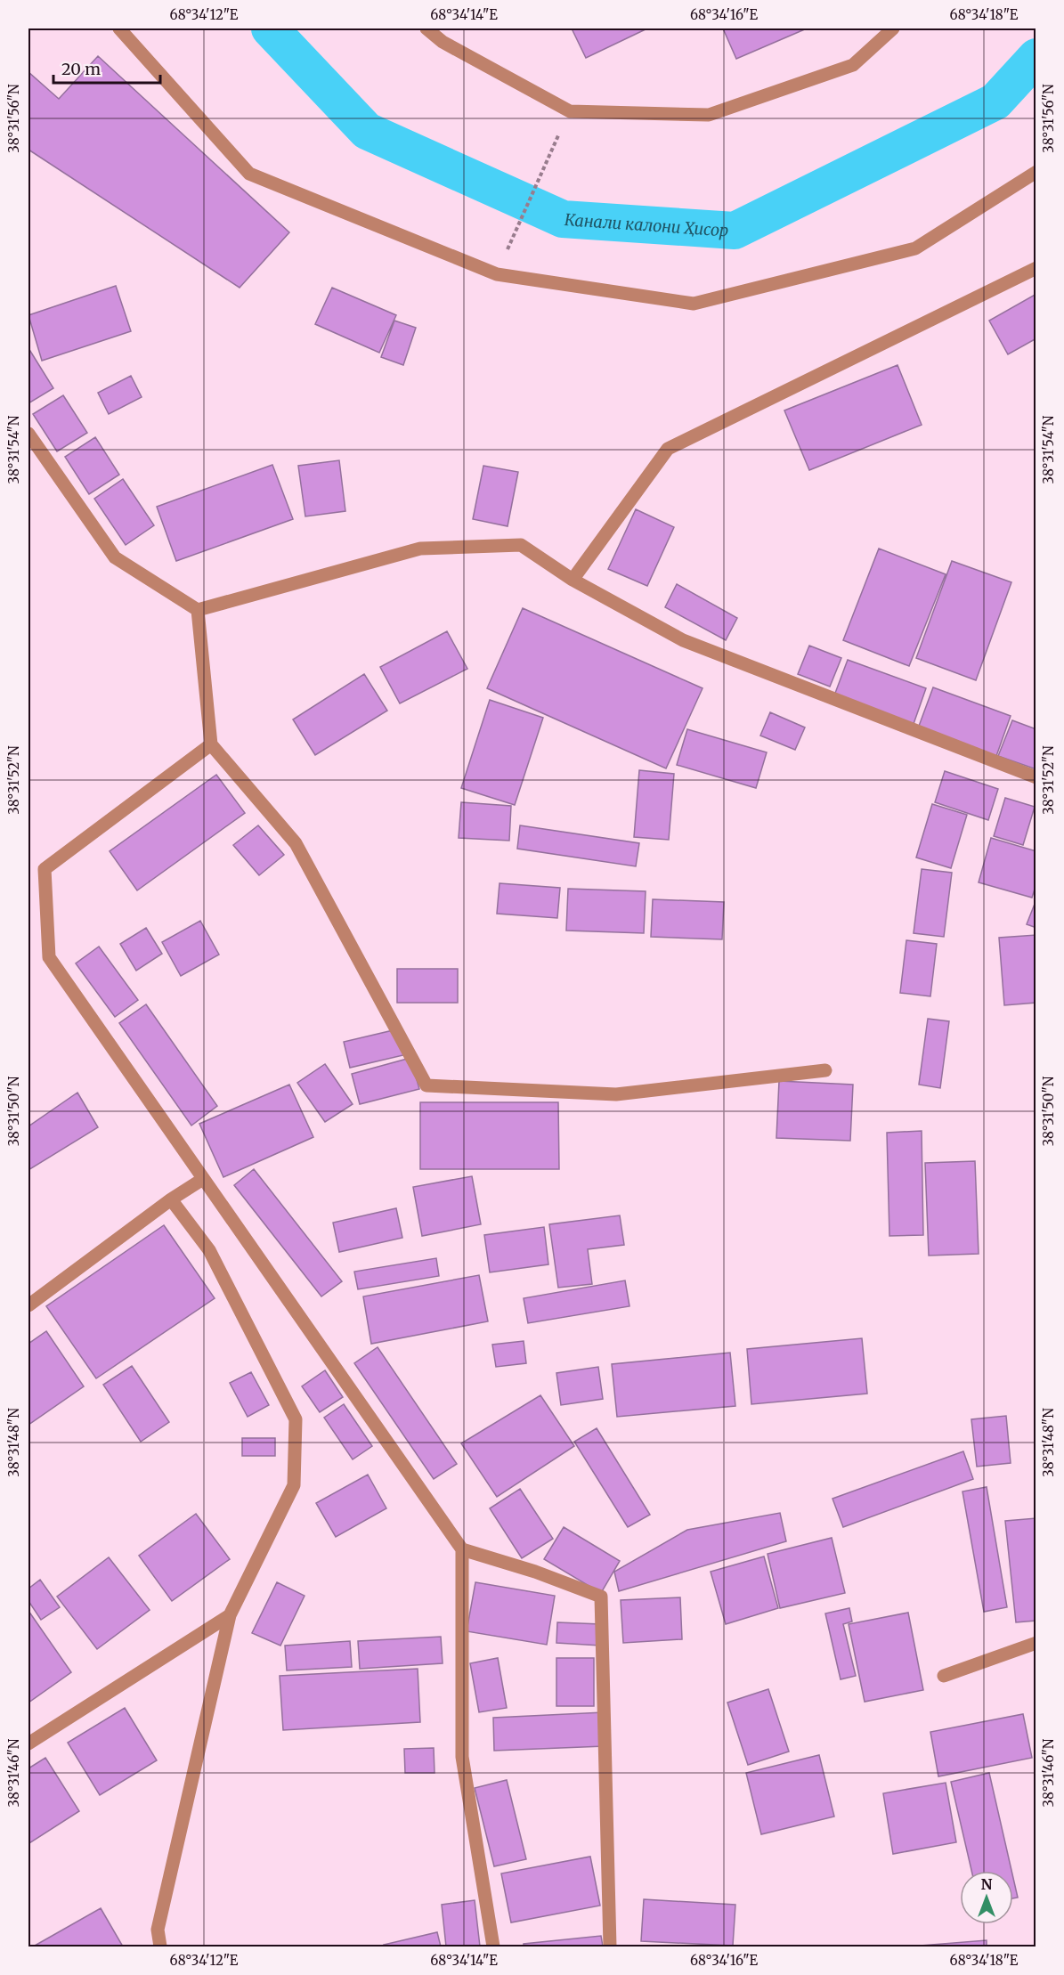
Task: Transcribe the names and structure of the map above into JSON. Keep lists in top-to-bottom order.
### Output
{
  "water": ["Канали калони Ҳисор"],
  "scale_bar": "20 m",
  "north": "top",
  "coordinates": [
    "68°34'12\"E",
    "68°34'14\"E",
    "68°34'16\"E",
    "68°34'18\"E",
    "38°31'56\"N",
    "38°31'54\"N",
    "38°31'52\"N",
    "38°31'50\"N",
    "38°31'48\"N",
    "38°31'46\"N"
  ]
}
